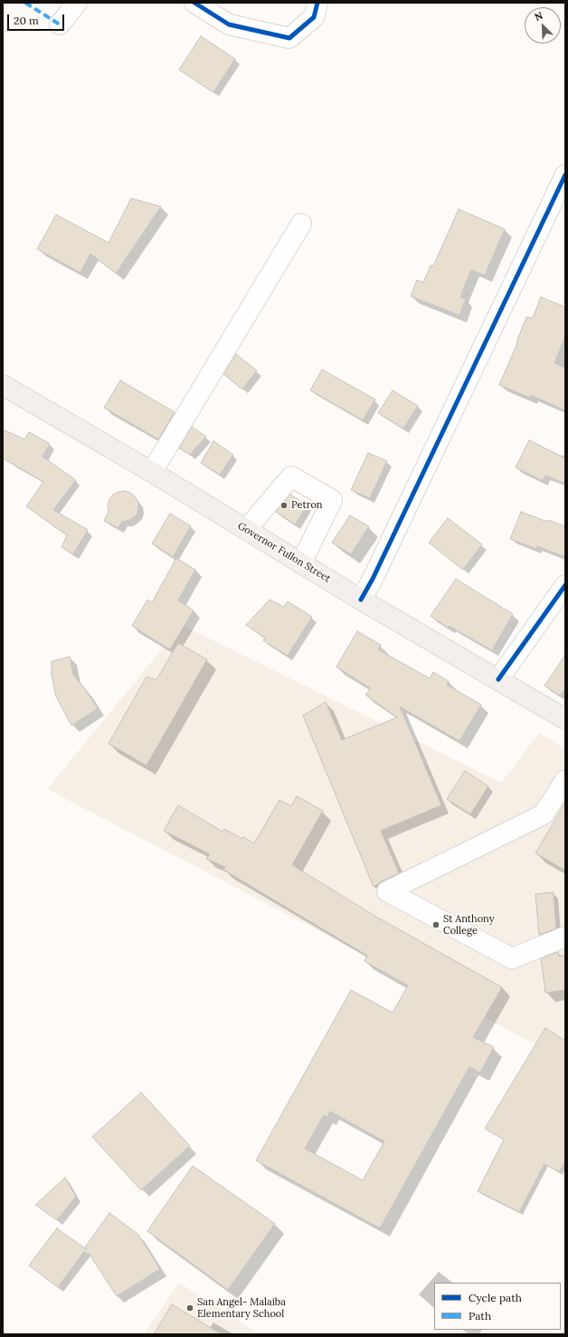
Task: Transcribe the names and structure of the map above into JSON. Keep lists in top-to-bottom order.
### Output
{
  "streets": {
    "main road": ["Governor Fullon Street"]
  },
  "places": ["Petron", "St Anthony College", "San Angel- Malaiba Elementary School"],
  "legend": ["Cycle path", "Path"],
  "scale_bar": "20 m",
  "north": "top left"
}
